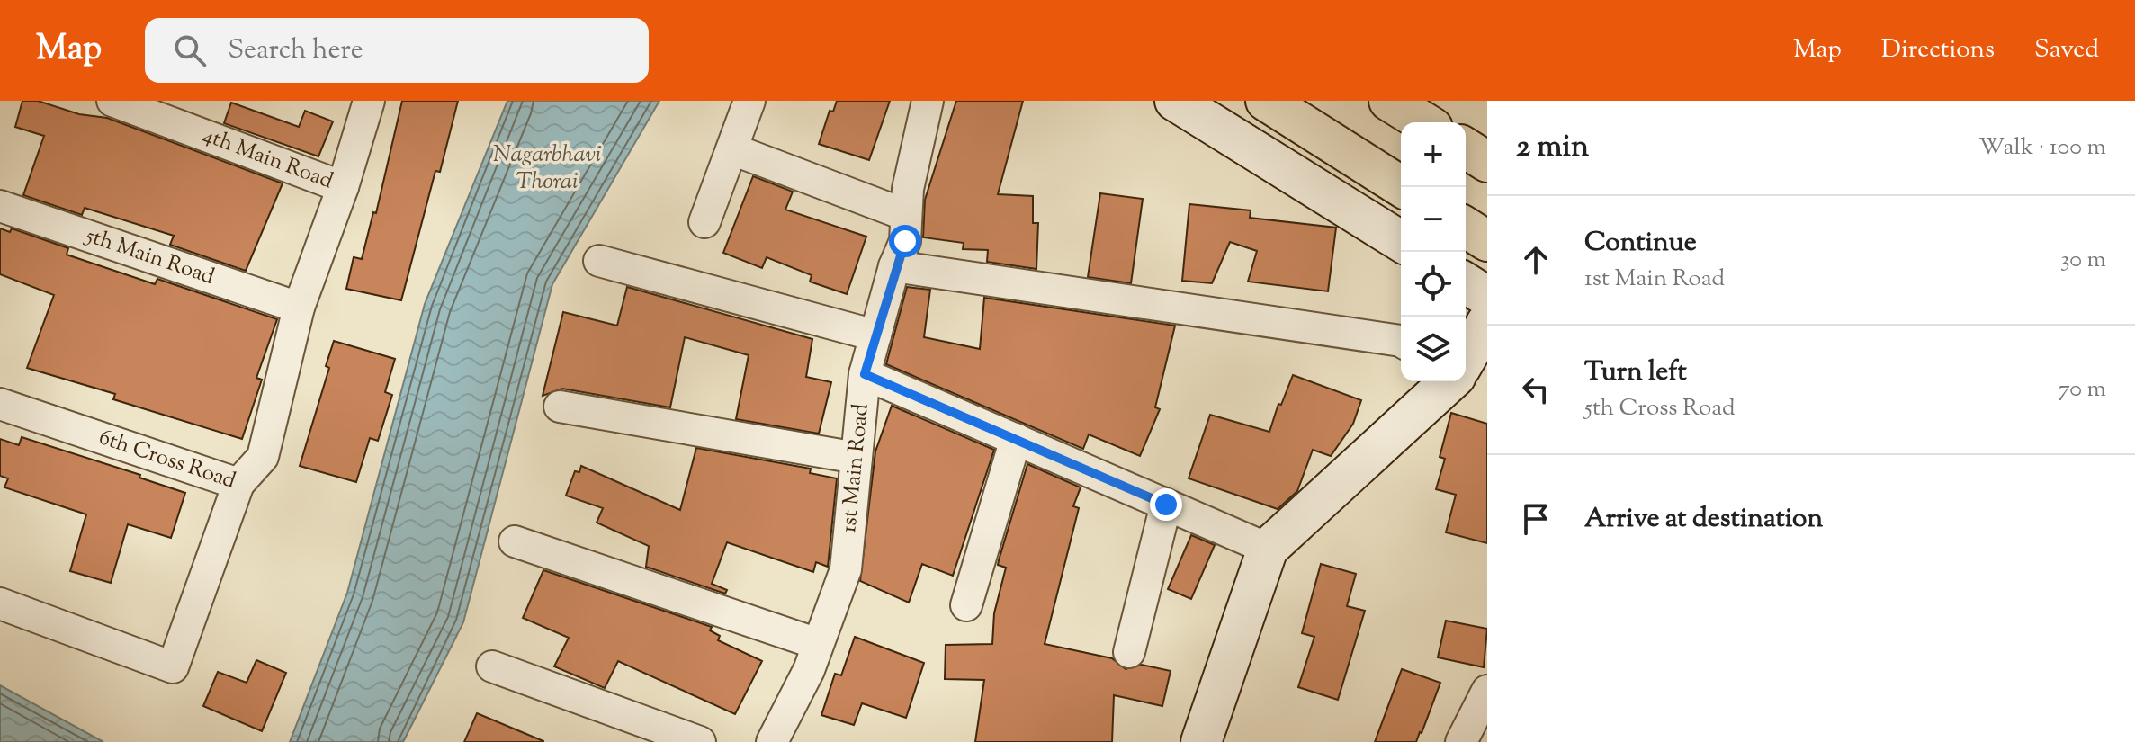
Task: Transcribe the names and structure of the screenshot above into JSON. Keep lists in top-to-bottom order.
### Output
{
  "streets": {
    "street": [
      "4th Main Road",
      "5th Main Road",
      "6th Cross Road",
      "1st Main Road"
    ]
  },
  "crossings": [
    ["4th Main Road", "6th Cross Road"],
    ["5th Main Road", "6th Cross Road"]
  ],
  "water": ["Nagarbhavi Thorai"],
  "page": {
    "header": "Map",
    "search": "Search here",
    "nav": ["Map", "Directions", "Saved"],
    "heading": ["2 min", "Walk · 100 m"],
    "map_buttons": ["+", "−"],
    "list": [
      ["Continue", "1st Main Road", "30 m"],
      ["Turn left", "5th Cross Road", "70 m"],
      "Arrive at destination"
    ]
  }
}
